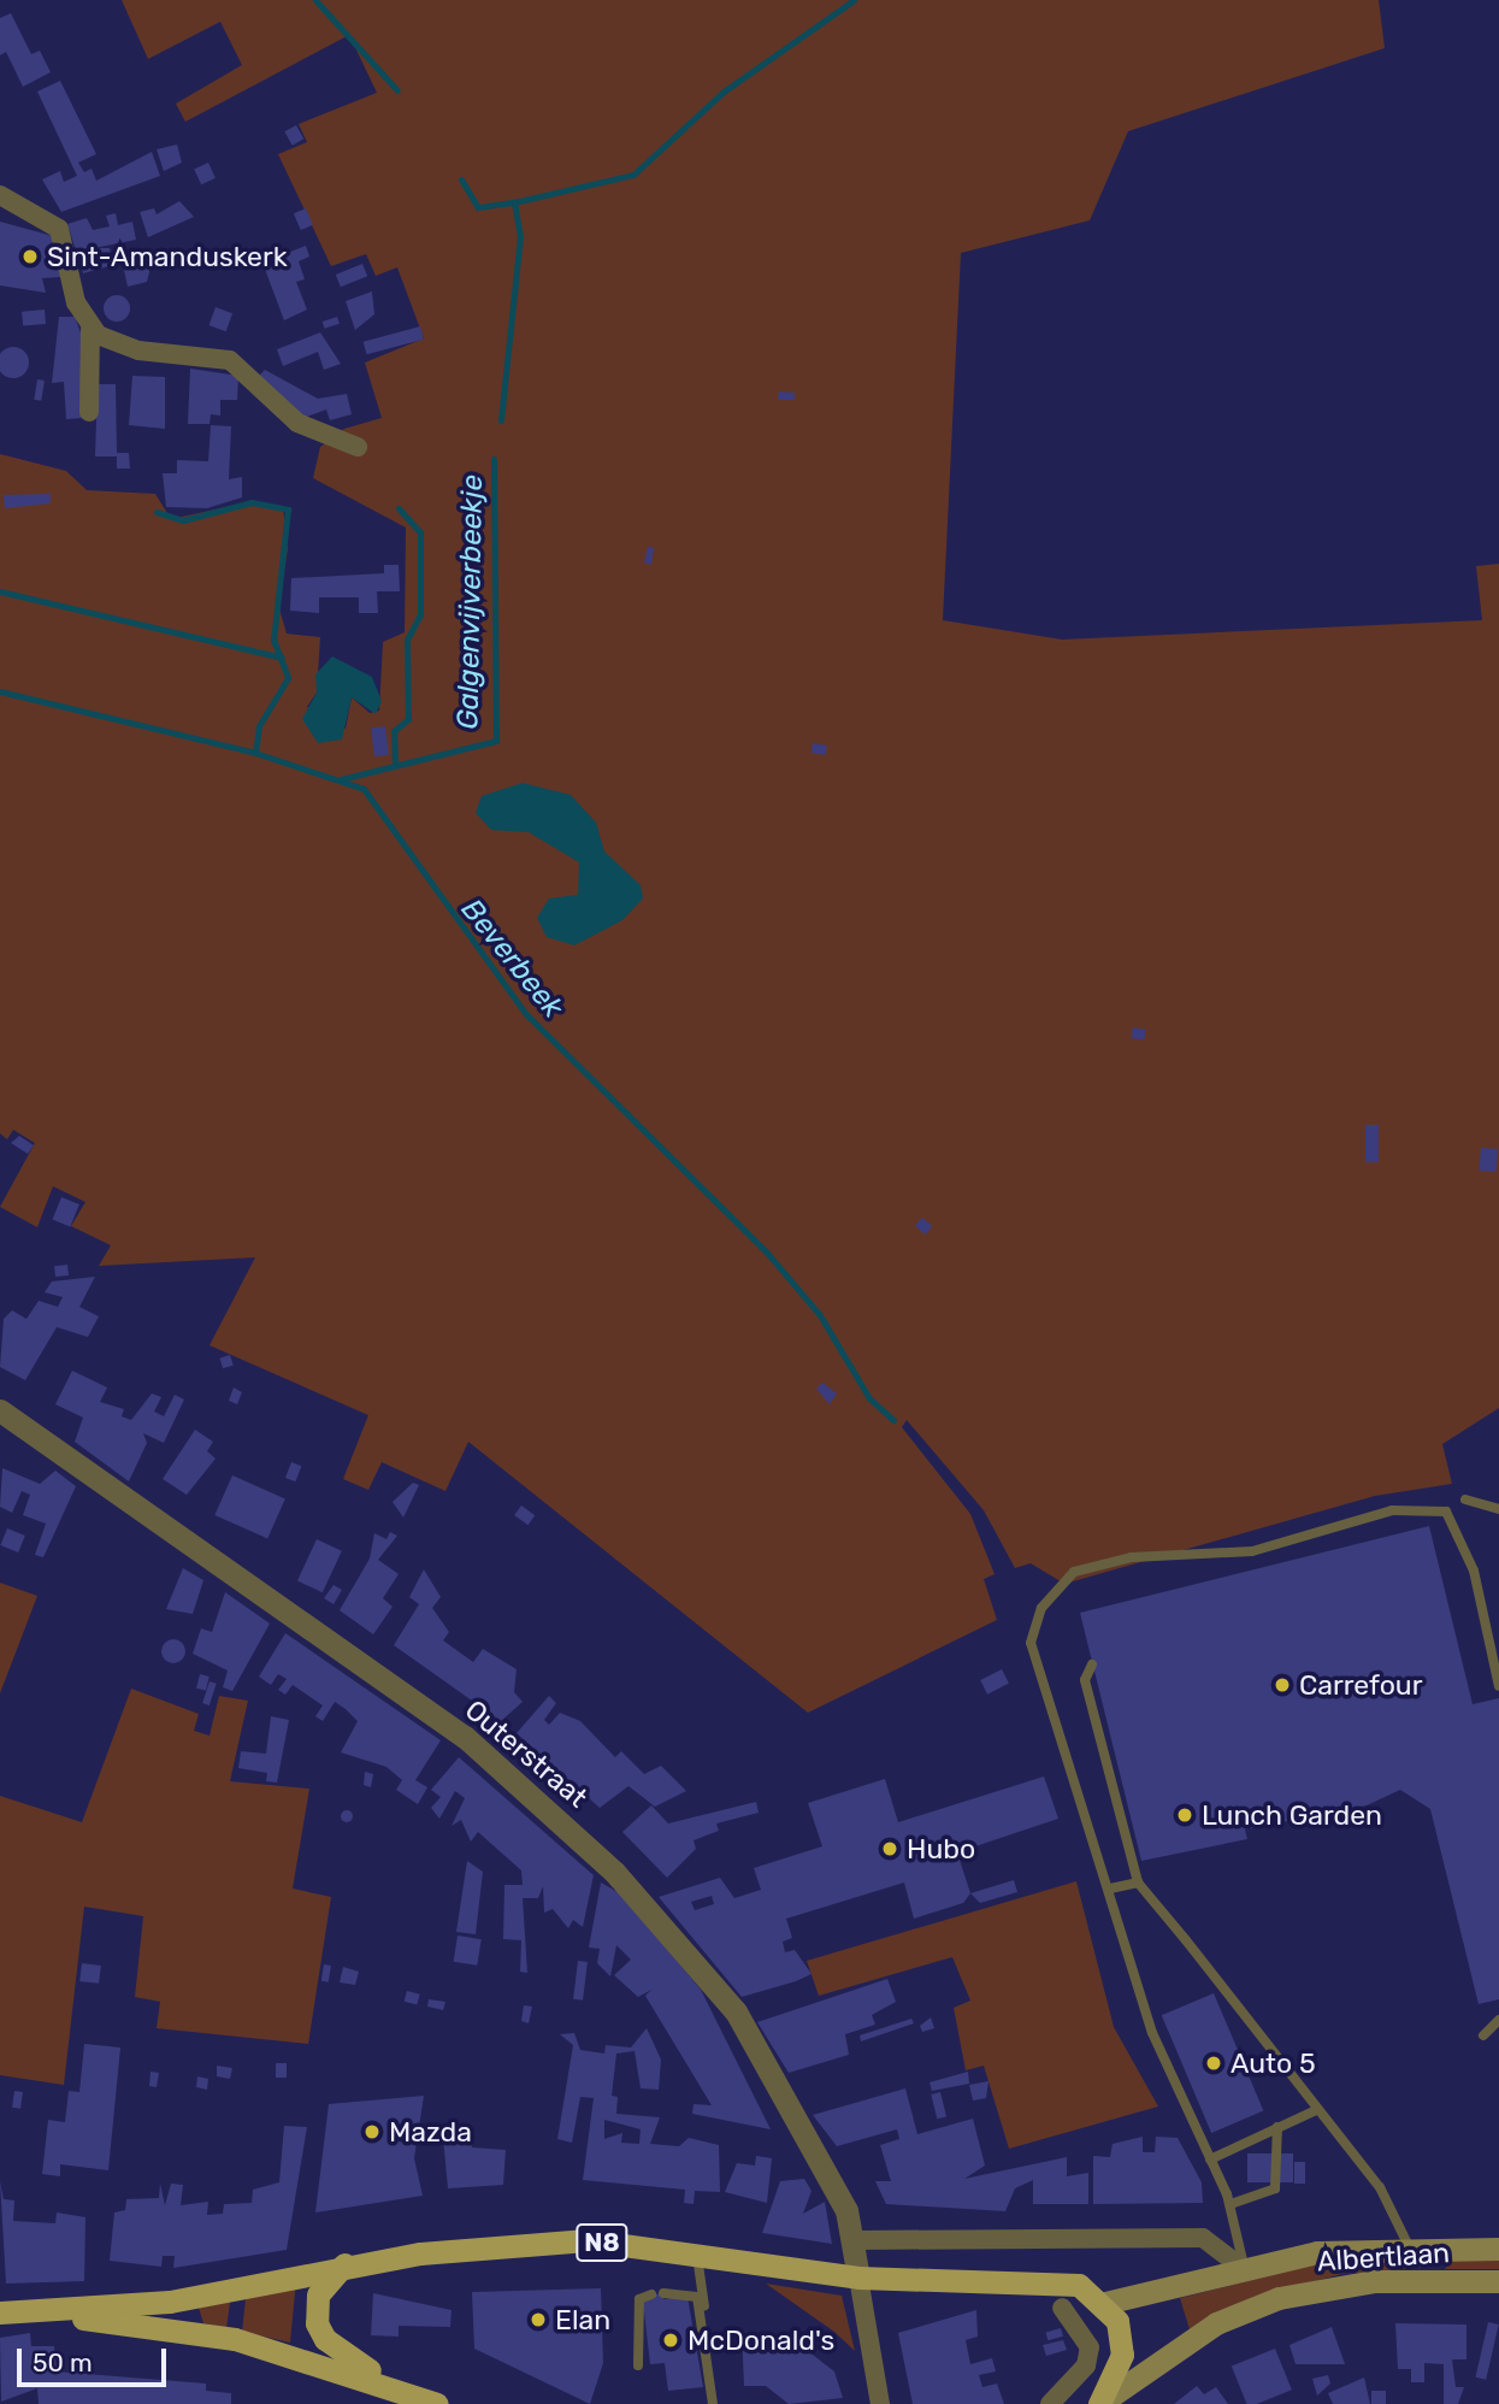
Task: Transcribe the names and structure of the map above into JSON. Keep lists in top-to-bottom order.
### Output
{
  "streets": {
    "main road": ["N8", "Albertlaan"],
    "street": ["Outerstraat"]
  },
  "crossings": [
    ["Outerstraat", "N8"],
    ["N8", "Albertlaan"]
  ],
  "water": ["Galgenvijverbeekje", "Beverbeek"],
  "places": [
    "Sint-Amanduskerk",
    "Carrefour",
    "Lunch Garden",
    "Hubo",
    "Auto 5",
    "Mazda",
    "Elan",
    "McDonald's"
  ],
  "scale_bar": "50 m"
}
